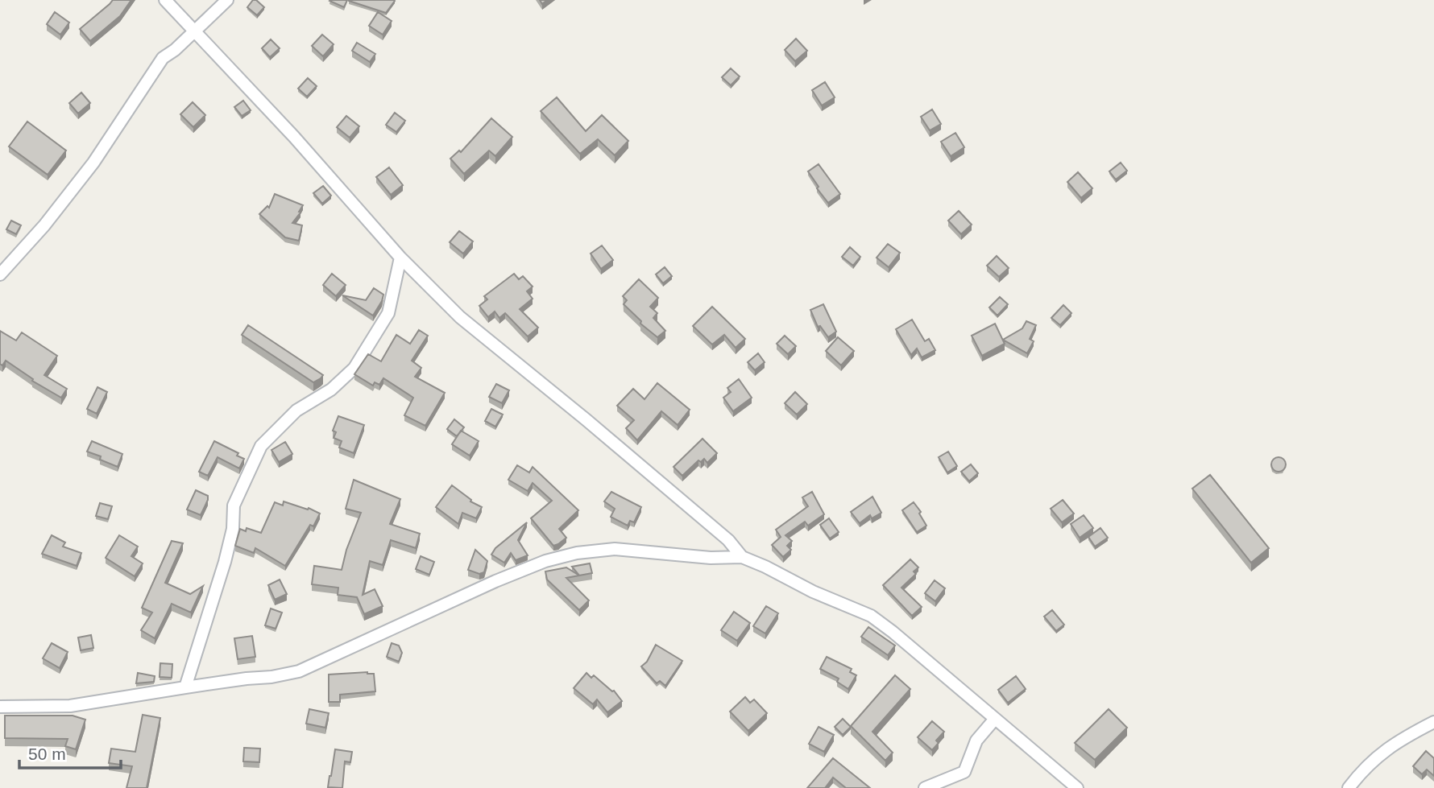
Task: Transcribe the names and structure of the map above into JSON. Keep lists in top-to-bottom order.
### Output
{
  "scale_bar": "50 m"
}
